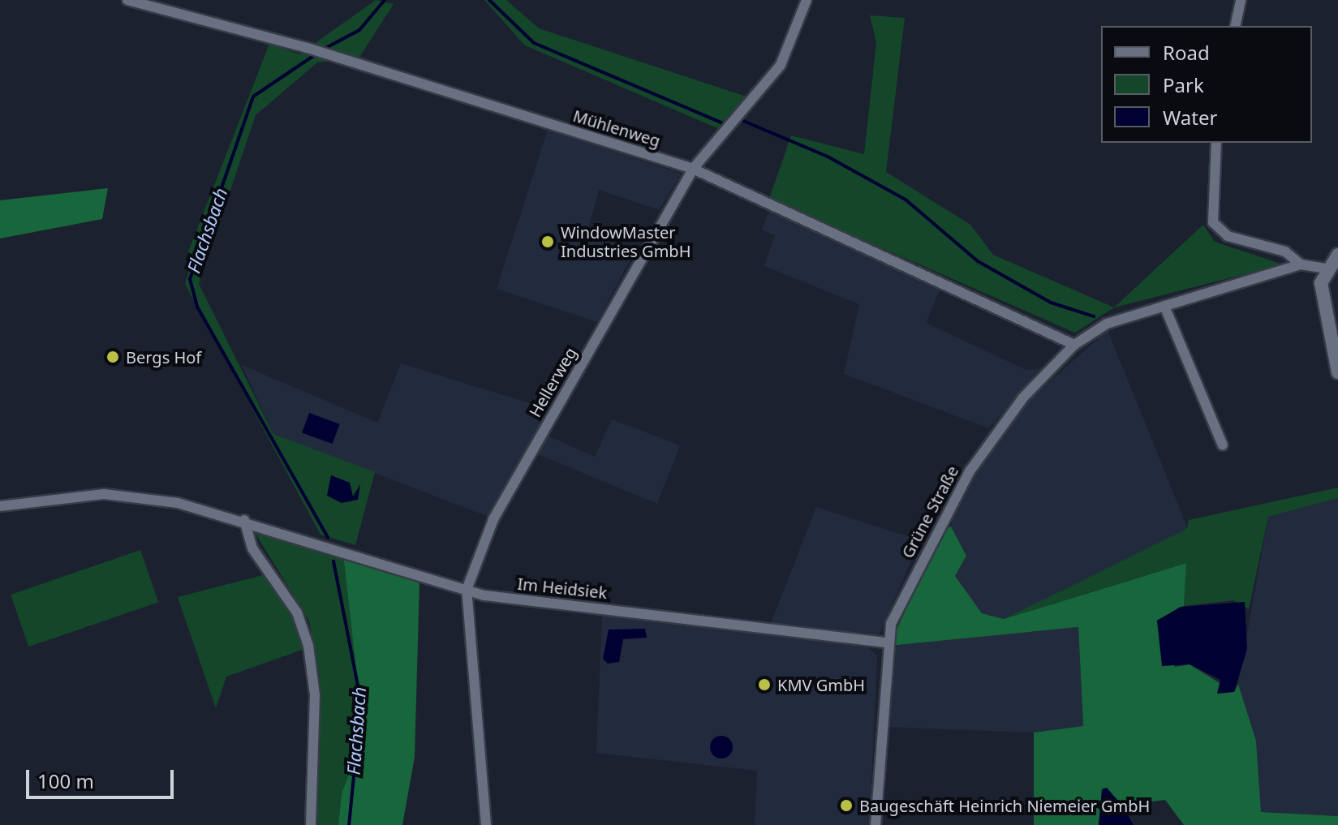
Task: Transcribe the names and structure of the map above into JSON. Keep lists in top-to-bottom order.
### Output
{
  "streets": {
    "street": [
      "Mühlenweg",
      "Hellerweg",
      "Grüne Straße",
      "Im Heidsiek"
    ]
  },
  "crossings": [
    ["Mühlenweg", "Hellerweg"],
    ["Mühlenweg", "Grüne Straße"],
    ["Hellerweg", "Im Heidsiek"],
    ["Grüne Straße", "Im Heidsiek"]
  ],
  "water": ["Flachsbach"],
  "places": [
    "WindowMaster Industries GmbH",
    "Bergs Hof",
    "KMV GmbH",
    "Baugeschäft Heinrich Niemeier GmbH"
  ],
  "legend": ["Road", "Park", "Water"],
  "scale_bar": "100 m"
}
